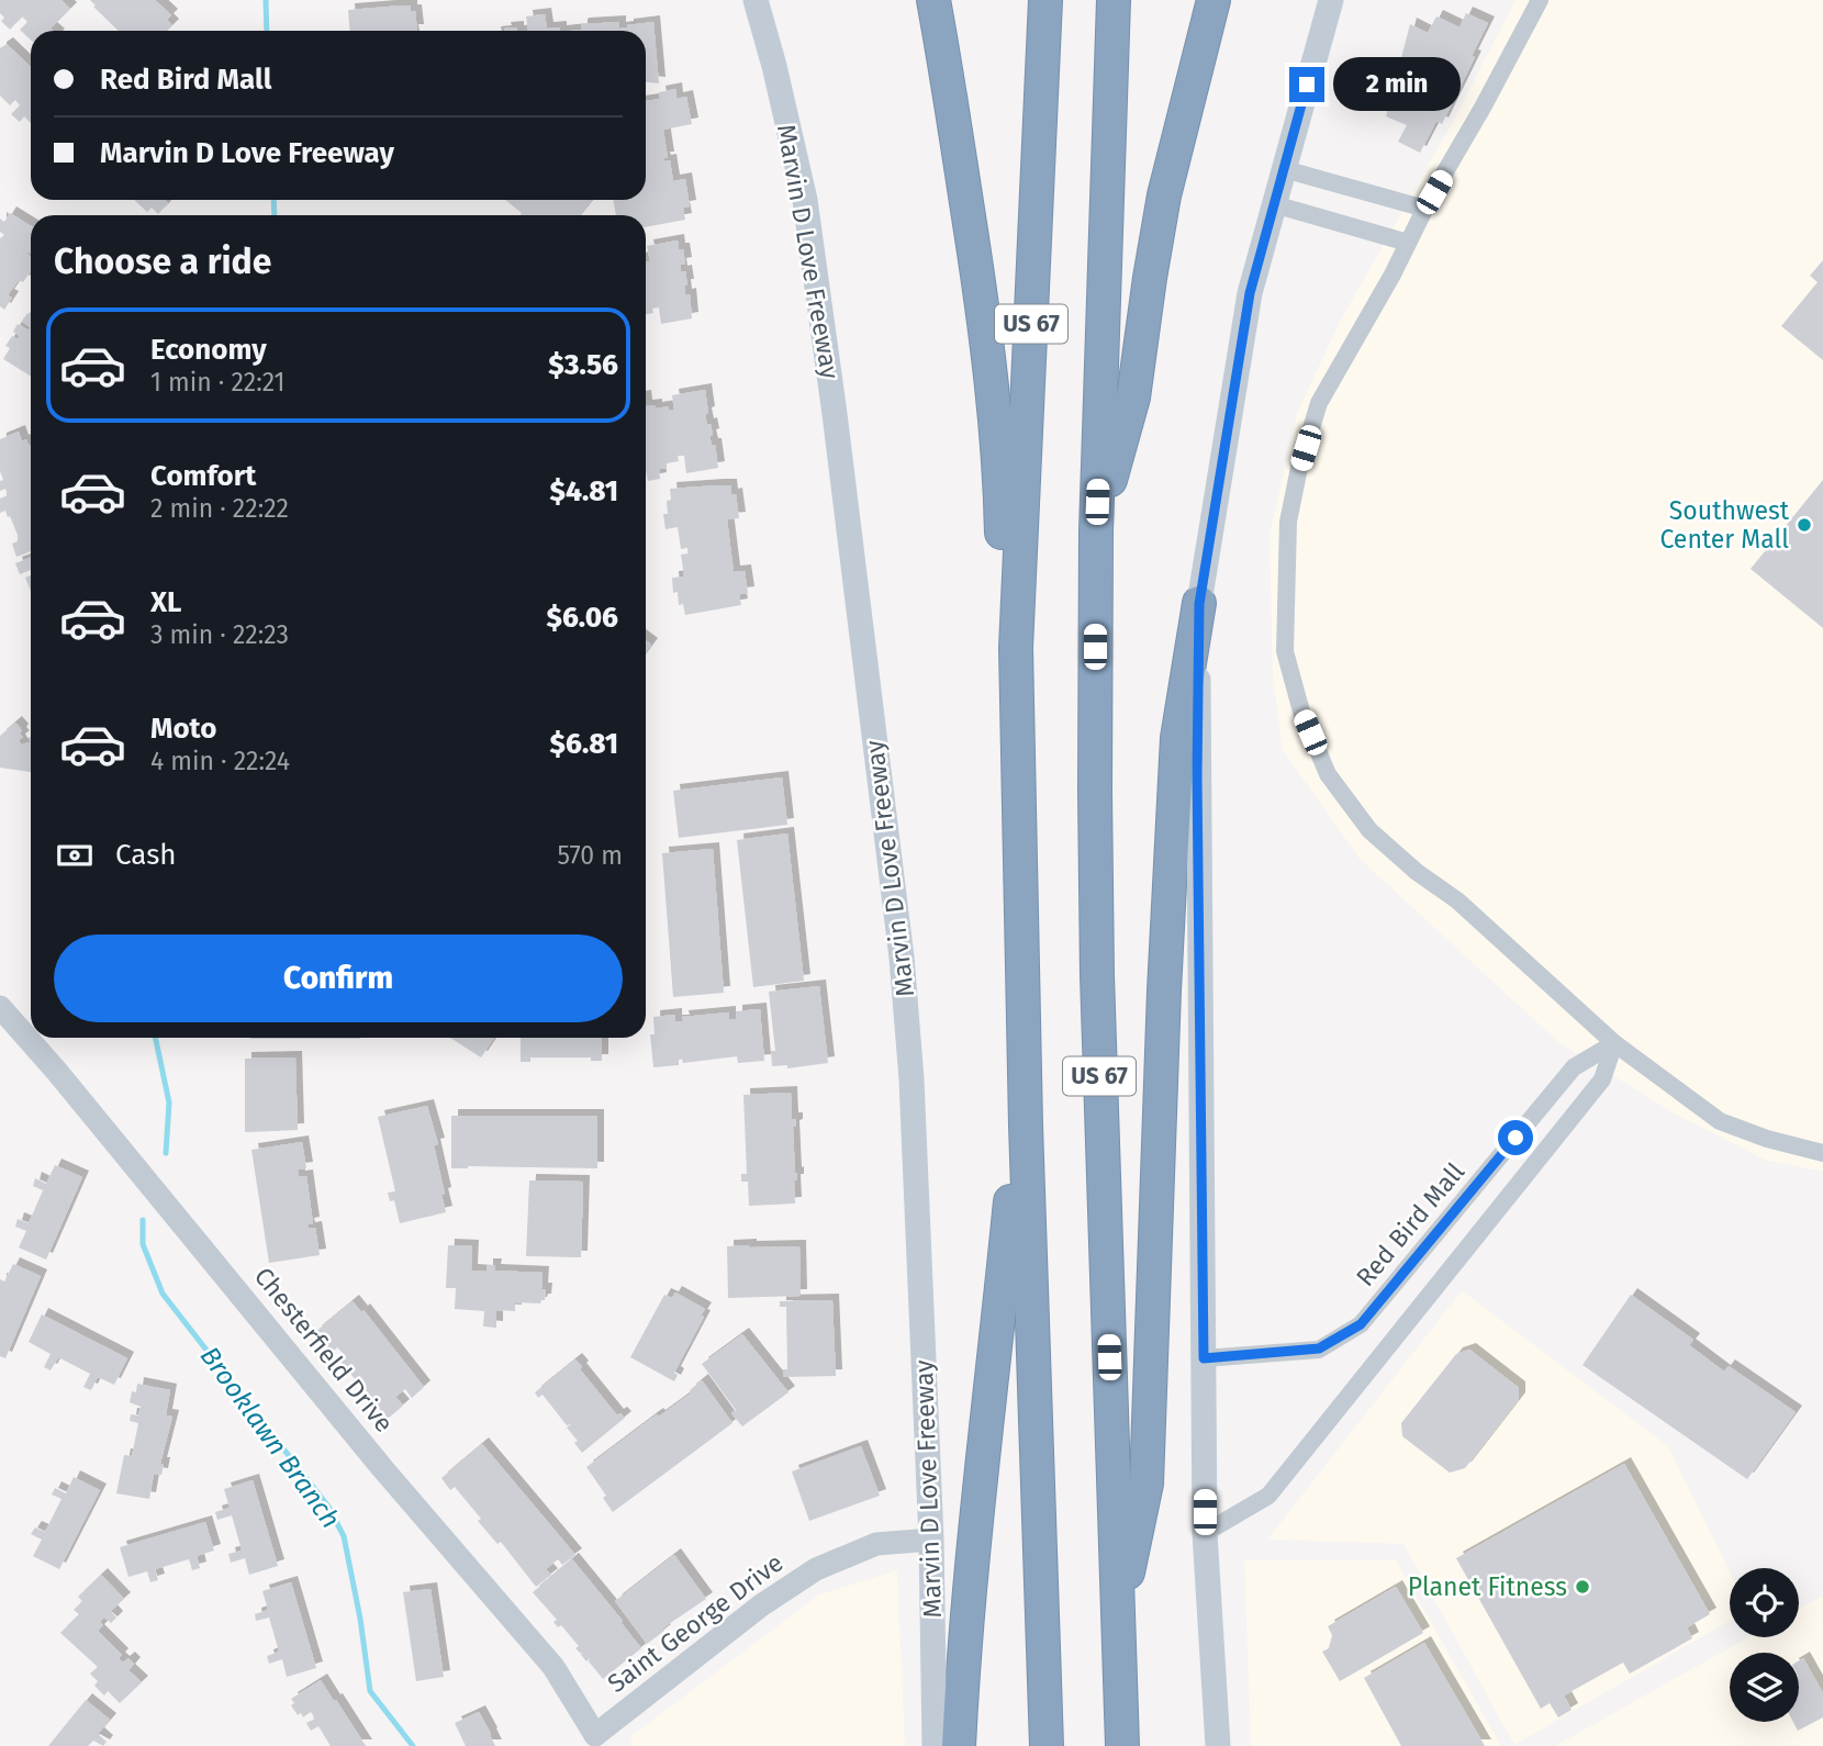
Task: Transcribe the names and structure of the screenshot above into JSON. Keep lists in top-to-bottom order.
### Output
{
  "streets": {
    "highway": ["US 67"],
    "main road": ["Marvin D Love Freeway"],
    "street": ["Red Bird Mall", "Chesterfield Drive", "Saint George Drive"]
  },
  "crossings": [
    ["Marvin D Love Freeway", "Saint George Drive"],
    ["Chesterfield Drive", "Saint George Drive"]
  ],
  "water": ["Brooklawn Branch"],
  "places": ["Southwest Center Mall", "Planet Fitness"],
  "page": {
    "banner": ["Red Bird Mall", "Marvin D Love Freeway"],
    "bubble": "2 min",
    "heading": "Choose a ride",
    "list": [
      {
        "name": "Economy",
        "note": "1 min · 22:21",
        "value": "$3.56"
      },
      {
        "name": "Comfort",
        "note": "2 min · 22:22",
        "value": "$4.81"
      },
      {
        "name": "XL",
        "note": "3 min · 22:23",
        "value": "$6.06"
      },
      {
        "name": "Moto",
        "note": "4 min · 22:24",
        "value": "$6.81"
      }
    ],
    "pay": ["Cash", "570 m"],
    "buttons": "Confirm"
  }
}
